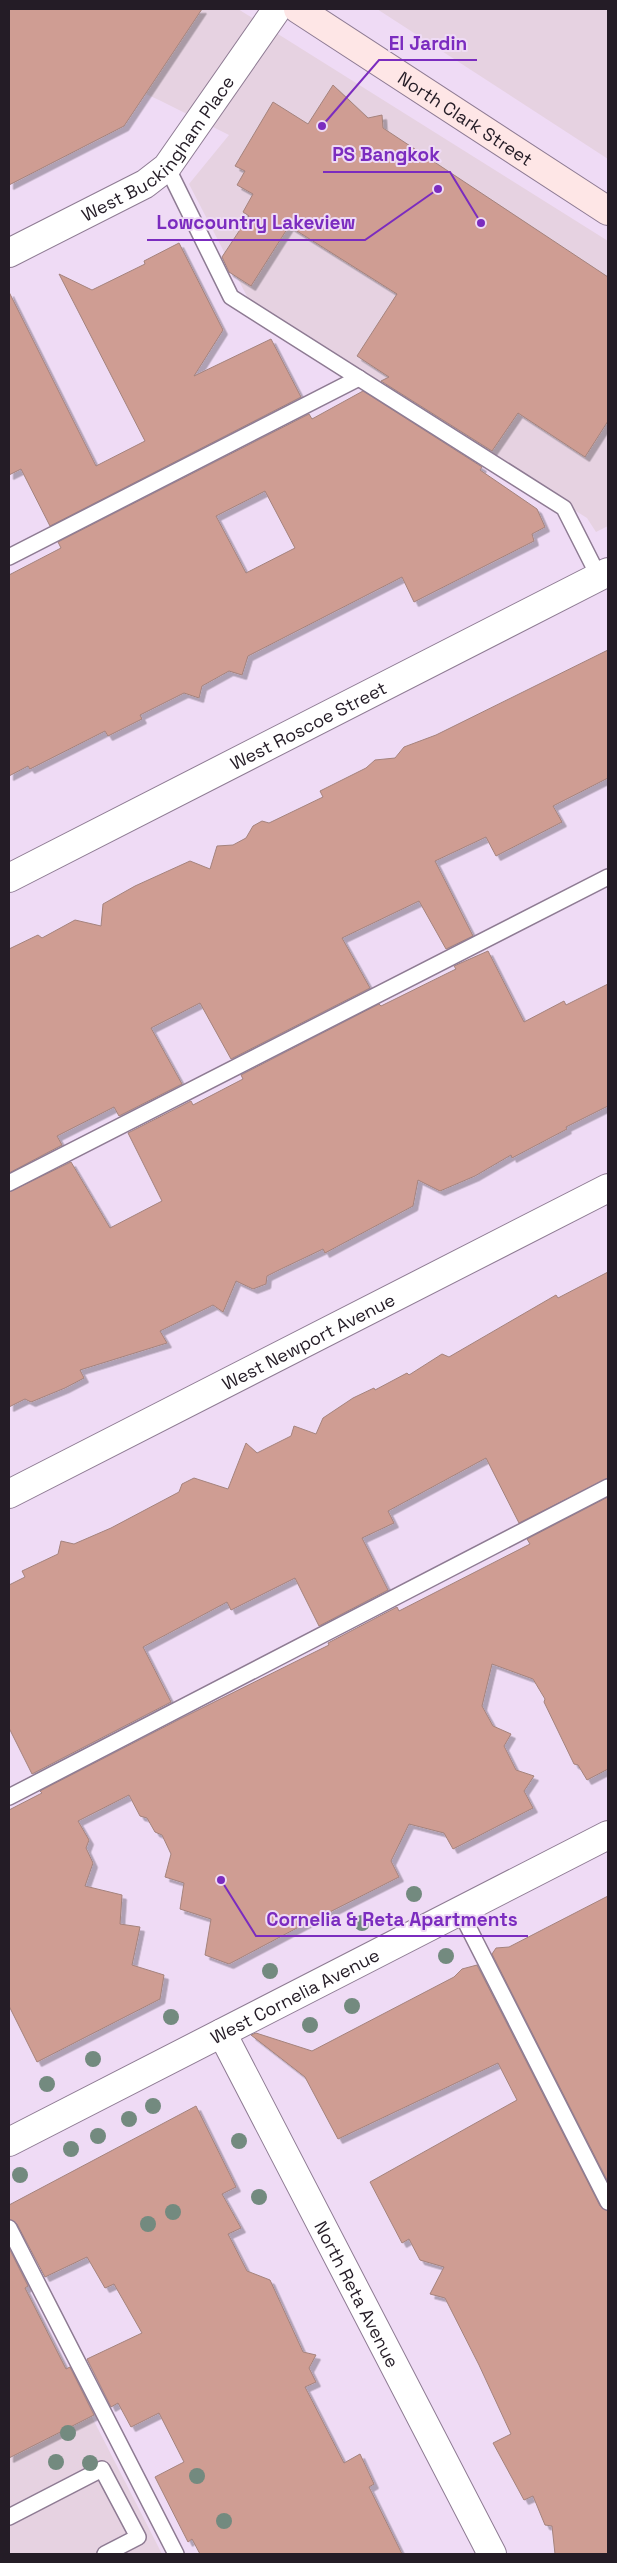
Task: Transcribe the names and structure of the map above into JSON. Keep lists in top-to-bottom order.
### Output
{
  "streets": {
    "main road": ["North Clark Street"],
    "street": [
      "West Buckingham Place",
      "West Roscoe Street",
      "West Newport Avenue",
      "West Cornelia Avenue",
      "North Reta Avenue"
    ]
  },
  "crossings": [
    ["West Cornelia Avenue", "North Reta Avenue"]
  ],
  "places": [
    "El Jardin",
    "Lowcountry Lakeview",
    "PS Bangkok",
    "Cornelia & Reta Apartments"
  ]
}
